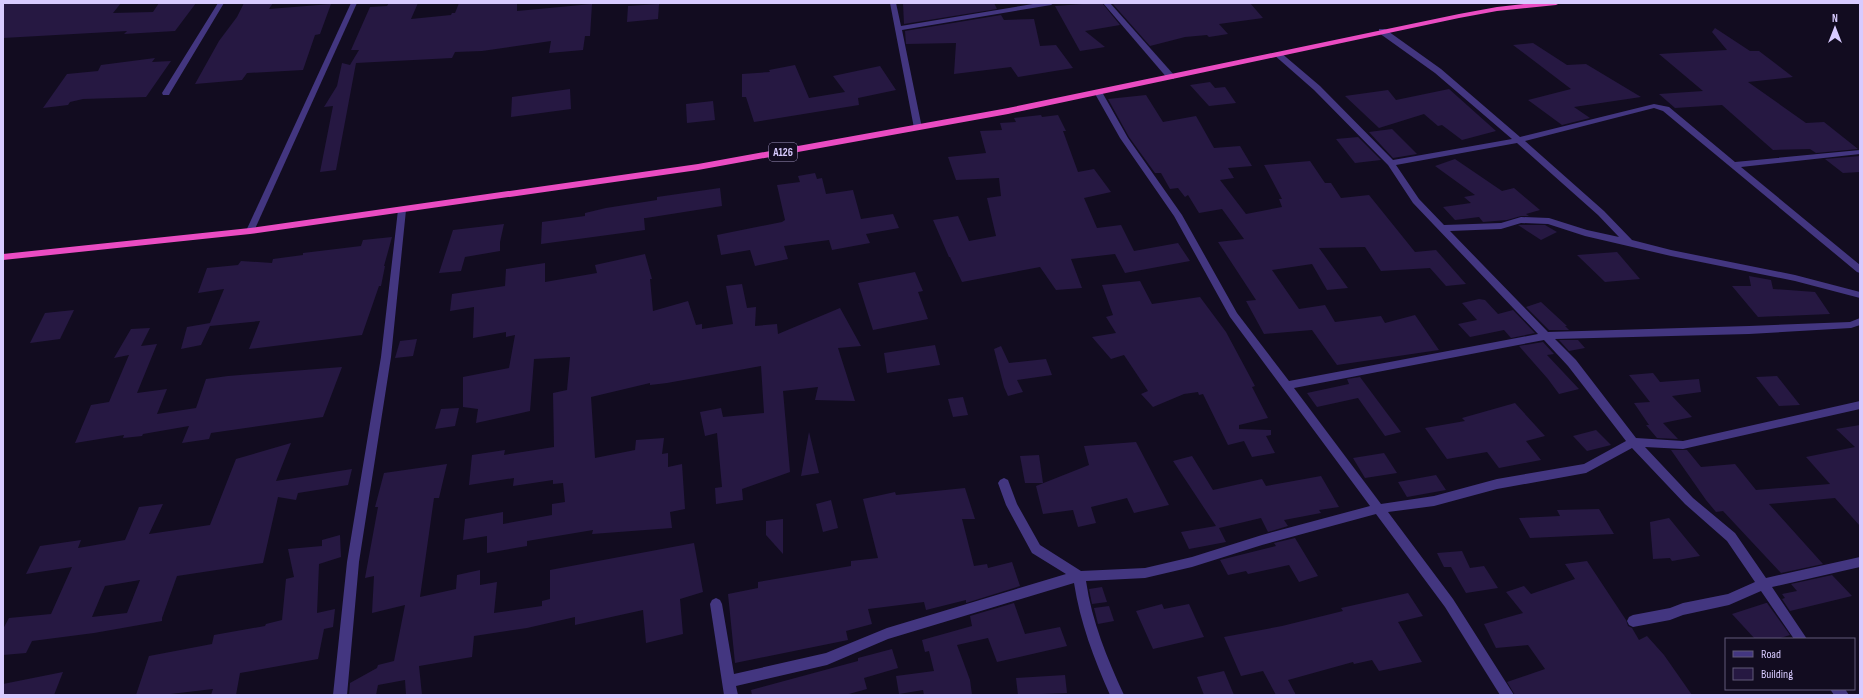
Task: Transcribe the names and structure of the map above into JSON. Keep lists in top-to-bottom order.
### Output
{
  "streets": {
    "highway": ["A126"]
  },
  "legend": ["Road", "Building"],
  "north": "top"
}
